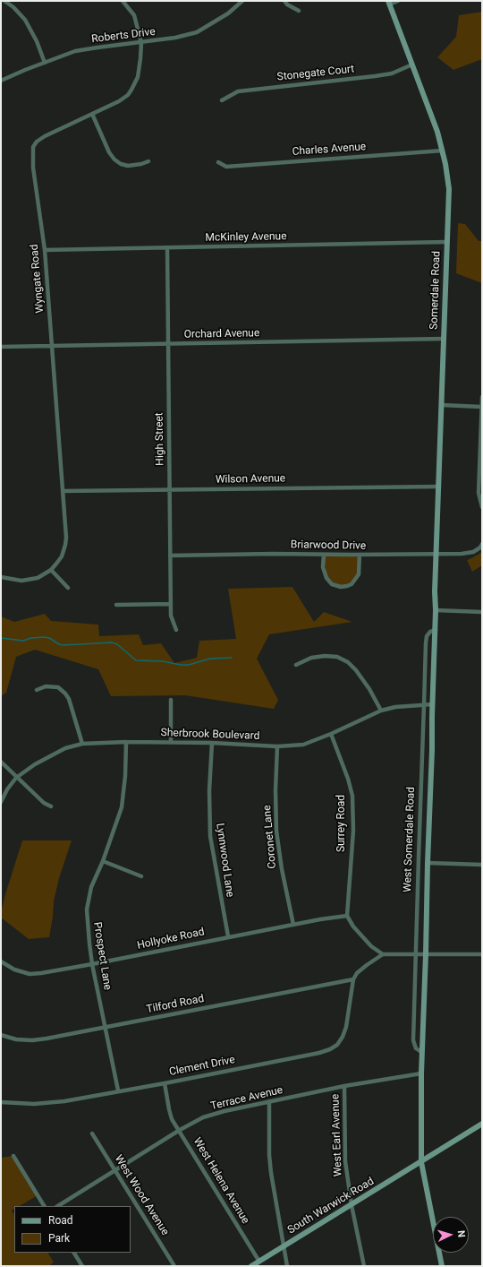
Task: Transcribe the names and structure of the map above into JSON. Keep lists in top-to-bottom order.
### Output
{
  "streets": {
    "main road": ["Somerdale Road", "West Somerdale Road", "South Warwick Road"],
    "street": [
      "Roberts Drive",
      "Stonegate Court",
      "Charles Avenue",
      "McKinley Avenue",
      "Wyngate Road",
      "Orchard Avenue",
      "High Street",
      "Wilson Avenue",
      "Briarwood Drive",
      "Sherbrook Boulevard",
      "Surrey Road",
      "Coronet Lane",
      "Lynnwood Lane",
      "Hollyoke Road",
      "Prospect Lane",
      "Tilford Road",
      "Clement Drive",
      "Terrace Avenue",
      "West Earl Avenue",
      "West Helena Avenue",
      "West Wood Avenue"
    ]
  },
  "crossings": [
    ["Roberts Drive", "Wyngate Road"],
    ["Stonegate Court", "Somerdale Road"],
    ["Charles Avenue", "Somerdale Road"],
    ["McKinley Avenue", "Wyngate Road"],
    ["McKinley Avenue", "Somerdale Road"],
    ["McKinley Avenue", "High Street"],
    ["Wyngate Road", "Orchard Avenue"],
    ["Wyngate Road", "Wilson Avenue"],
    ["Somerdale Road", "Orchard Avenue"],
    ["Somerdale Road", "Wilson Avenue"],
    ["Somerdale Road", "Briarwood Drive"],
    ["Somerdale Road", "West Somerdale Road"],
    ["Orchard Avenue", "High Street"],
    ["High Street", "Wilson Avenue"],
    ["High Street", "Briarwood Drive"],
    ["Sherbrook Boulevard", "Surrey Road"],
    ["Sherbrook Boulevard", "Coronet Lane"],
    ["Sherbrook Boulevard", "West Somerdale Road"],
    ["Sherbrook Boulevard", "Lynnwood Lane"],
    ["Sherbrook Boulevard", "Prospect Lane"],
    ["Surrey Road", "Hollyoke Road"],
    ["Coronet Lane", "Hollyoke Road"],
    ["West Somerdale Road", "Terrace Avenue"],
    ["West Somerdale Road", "South Warwick Road"],
    ["Lynnwood Lane", "Hollyoke Road"],
    ["Hollyoke Road", "Prospect Lane"],
    ["Prospect Lane", "Tilford Road"],
    ["Prospect Lane", "Clement Drive"],
    ["Tilford Road", "Clement Drive"],
    ["Clement Drive", "West Helena Avenue"],
    ["Terrace Avenue", "West Earl Avenue"],
    ["Terrace Avenue", "West Helena Avenue"],
    ["Terrace Avenue", "West Wood Avenue"],
    ["West Earl Avenue", "South Warwick Road"],
    ["West Helena Avenue", "South Warwick Road"]
  ],
  "legend": ["Road", "Park"],
  "north": "right"
}
